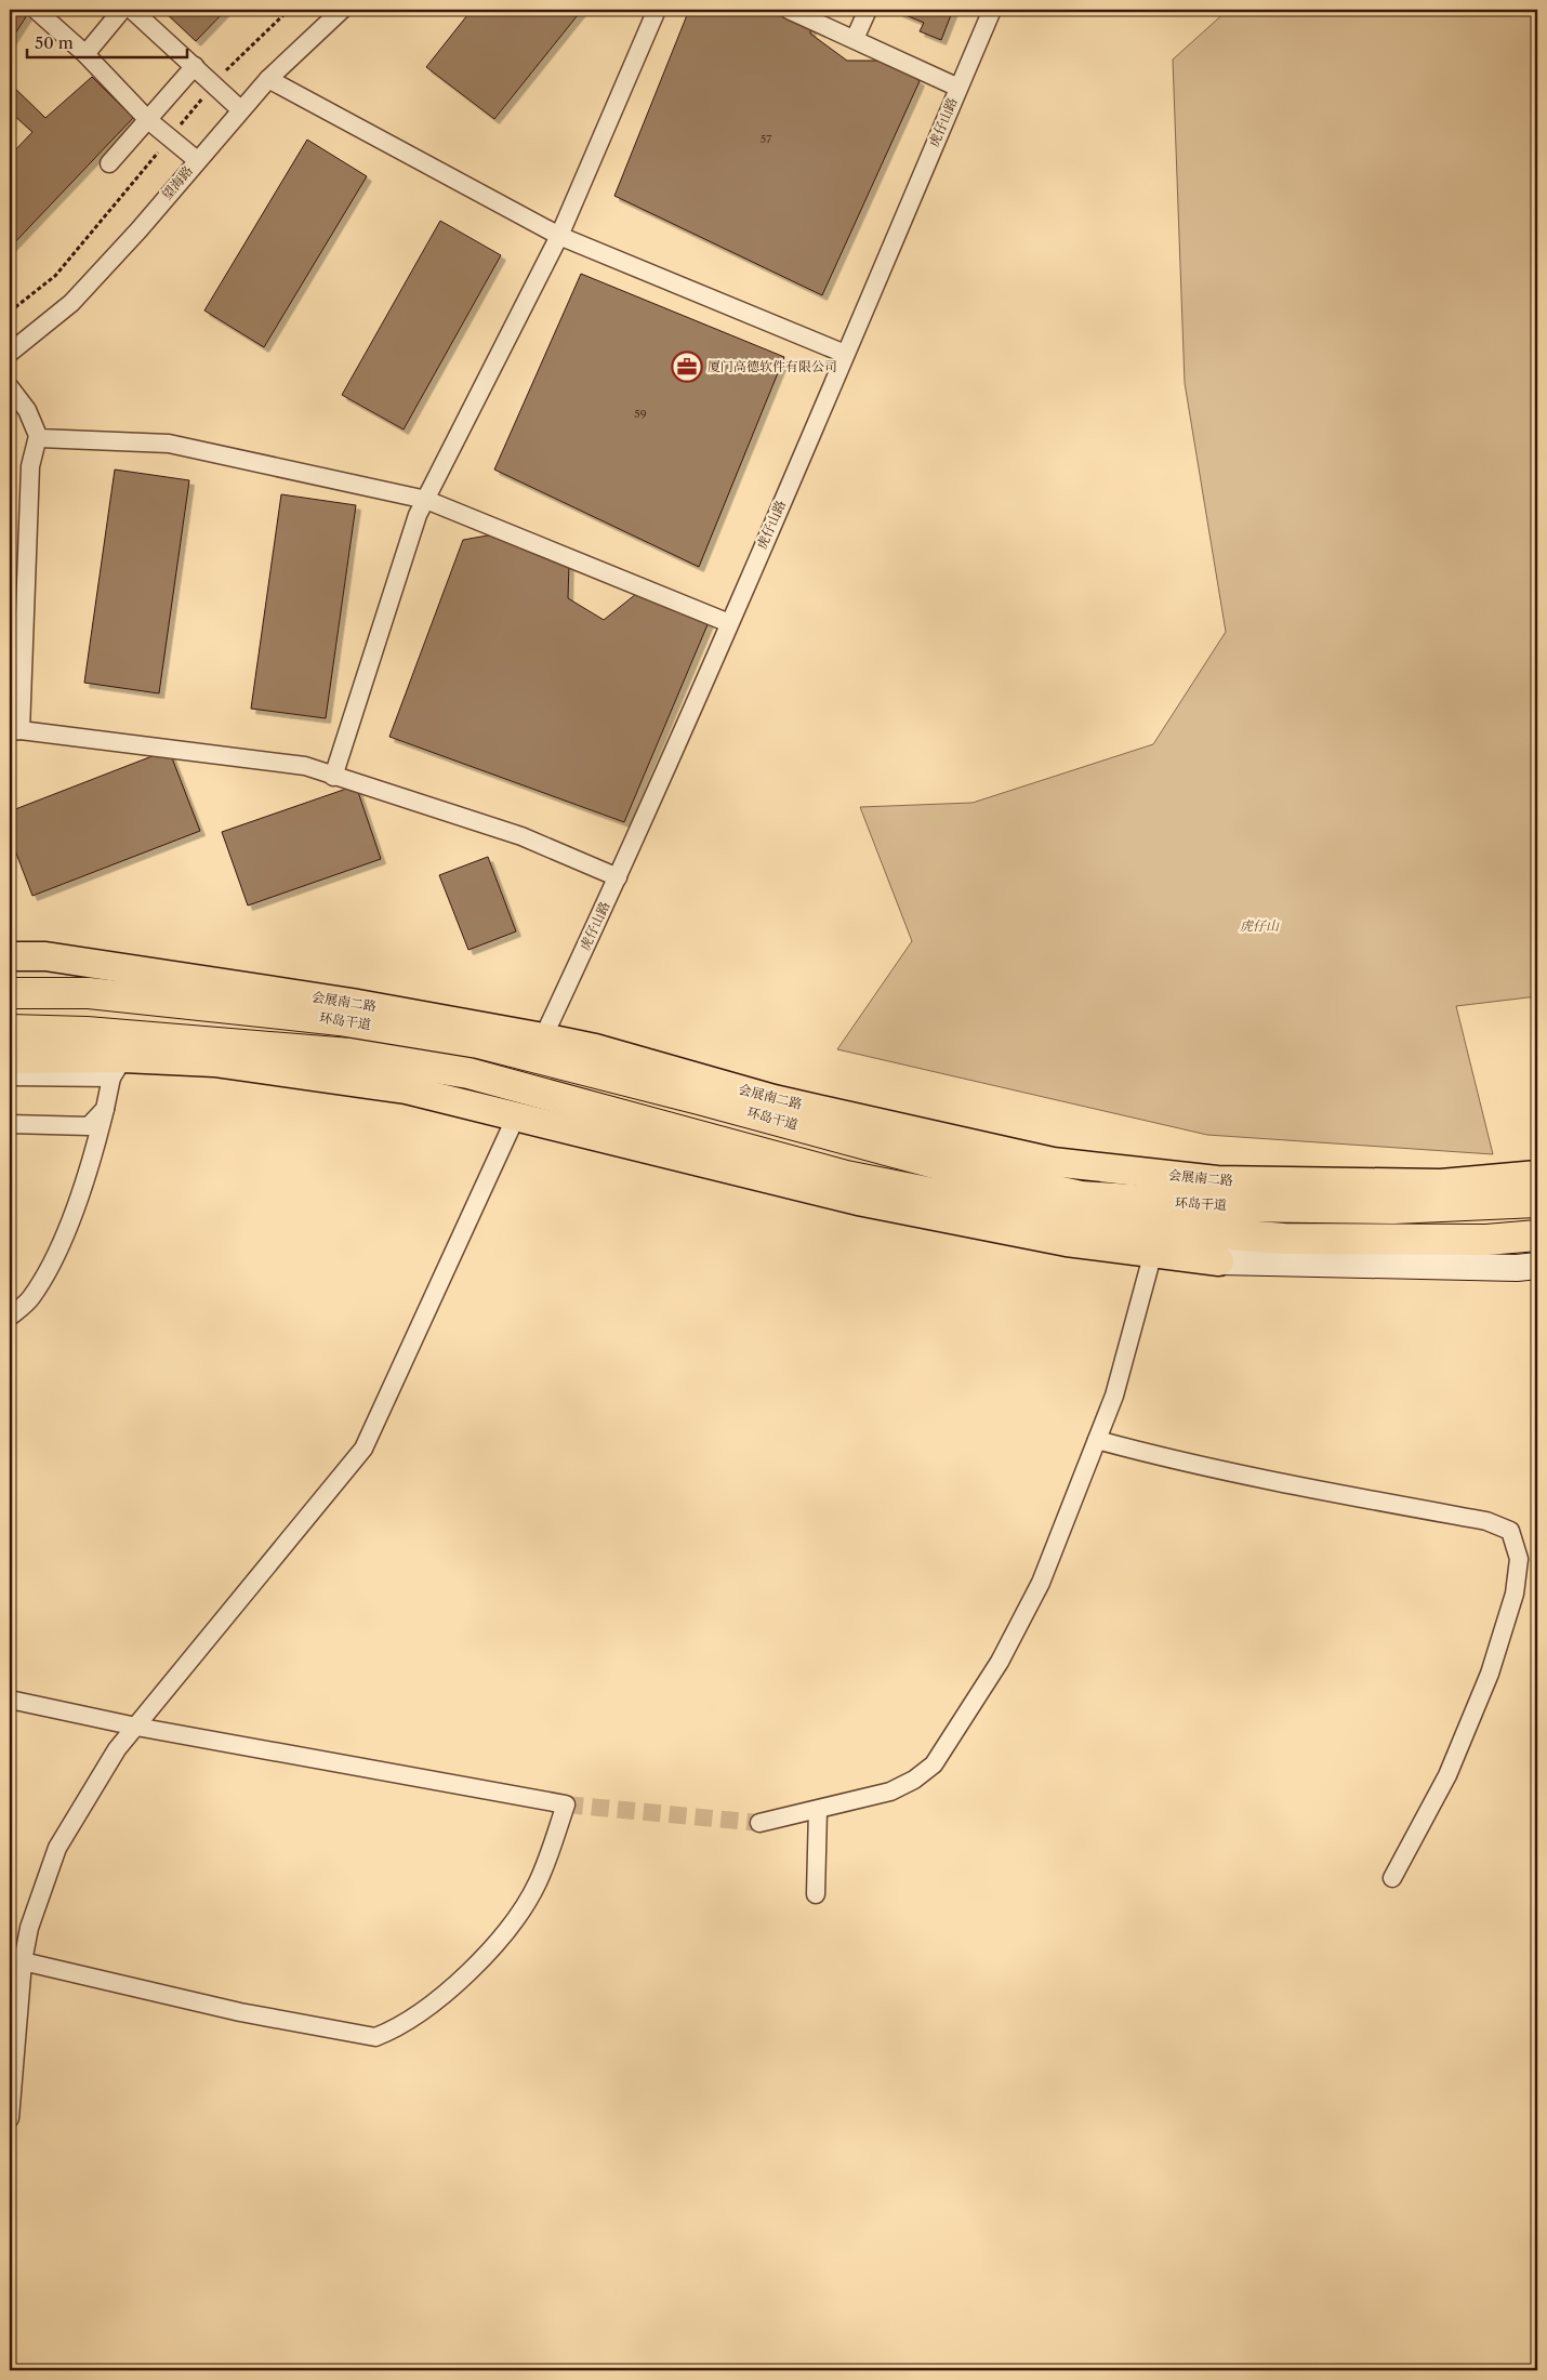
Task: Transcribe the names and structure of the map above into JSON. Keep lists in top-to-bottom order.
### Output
{
  "streets": {
    "highway": ["环岛干道"],
    "main road": ["会展南二路"],
    "street": ["虎仔山路", "望海路"]
  },
  "crossings": [
    ["虎仔山路", "会展南二路"]
  ],
  "parks": ["虎仔山"],
  "places": {
    "office": ["厦门高德软件有限公司"]
  },
  "house_numbers": ["57", "59"],
  "scale_bar": "50 m"
}
